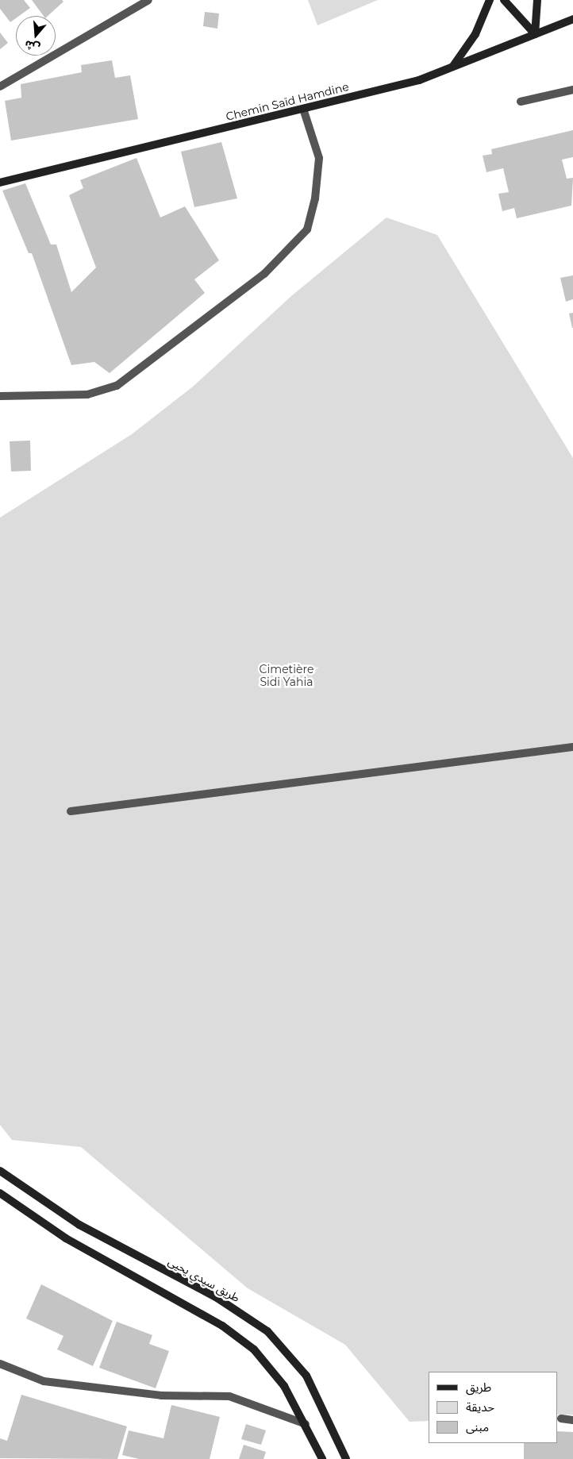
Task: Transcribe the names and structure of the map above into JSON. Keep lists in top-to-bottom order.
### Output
{
  "streets": {
    "main road": ["Chemin Saïd Hamdine", "طريق سيدي يحيى"]
  },
  "parks": ["Cimetière Sidi Yahia"],
  "legend": ["طريق", "حديقة", "مبنى"],
  "north": "bottom"
}
